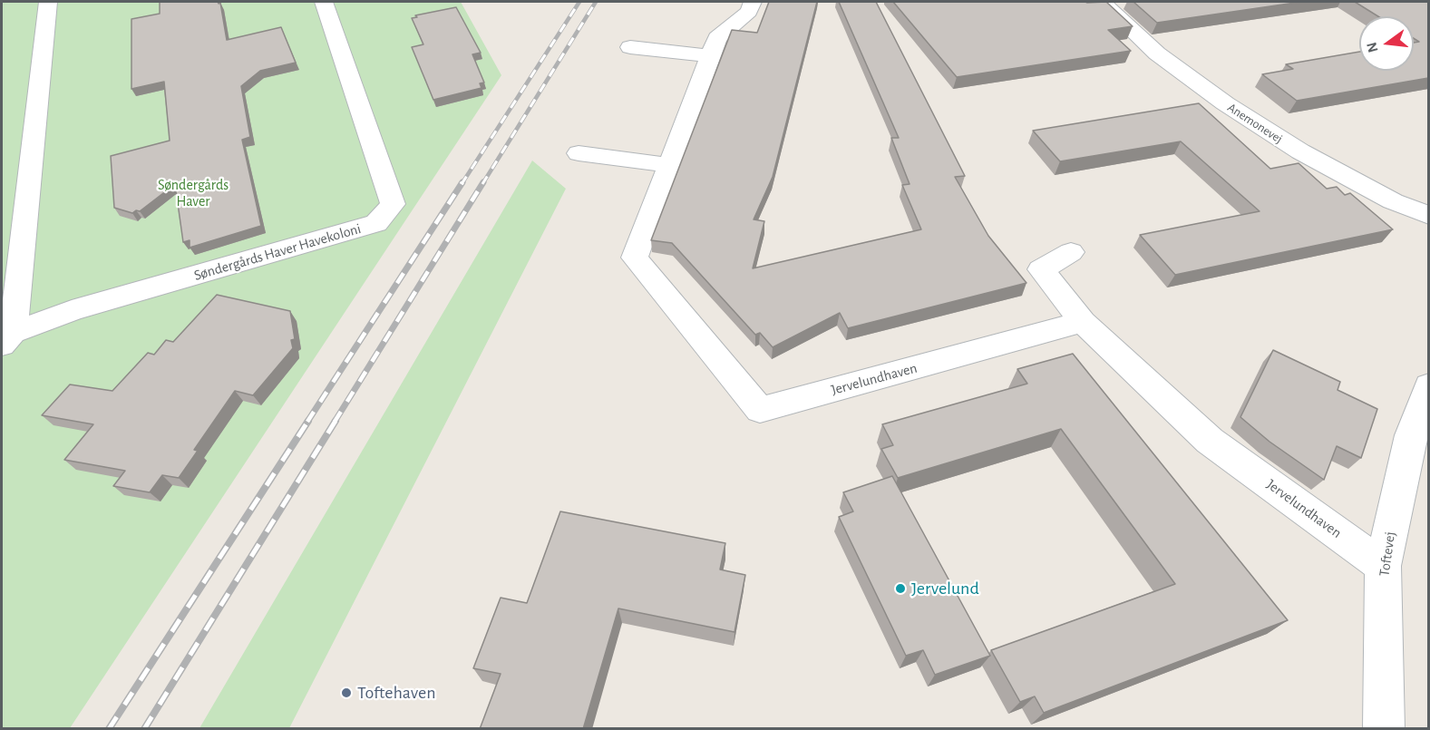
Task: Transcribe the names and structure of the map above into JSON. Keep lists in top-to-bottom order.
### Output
{
  "streets": {
    "street": [
      "Anemonevej",
      "Søndergårds Haver Havekoloni",
      "Jervelundhaven",
      "Toftevej"
    ]
  },
  "crossings": [
    ["Jervelundhaven", "Toftevej"]
  ],
  "parks": ["Søndergårds Haver"],
  "places": ["Jervelund", "Toftehaven"],
  "north": "left"
}
